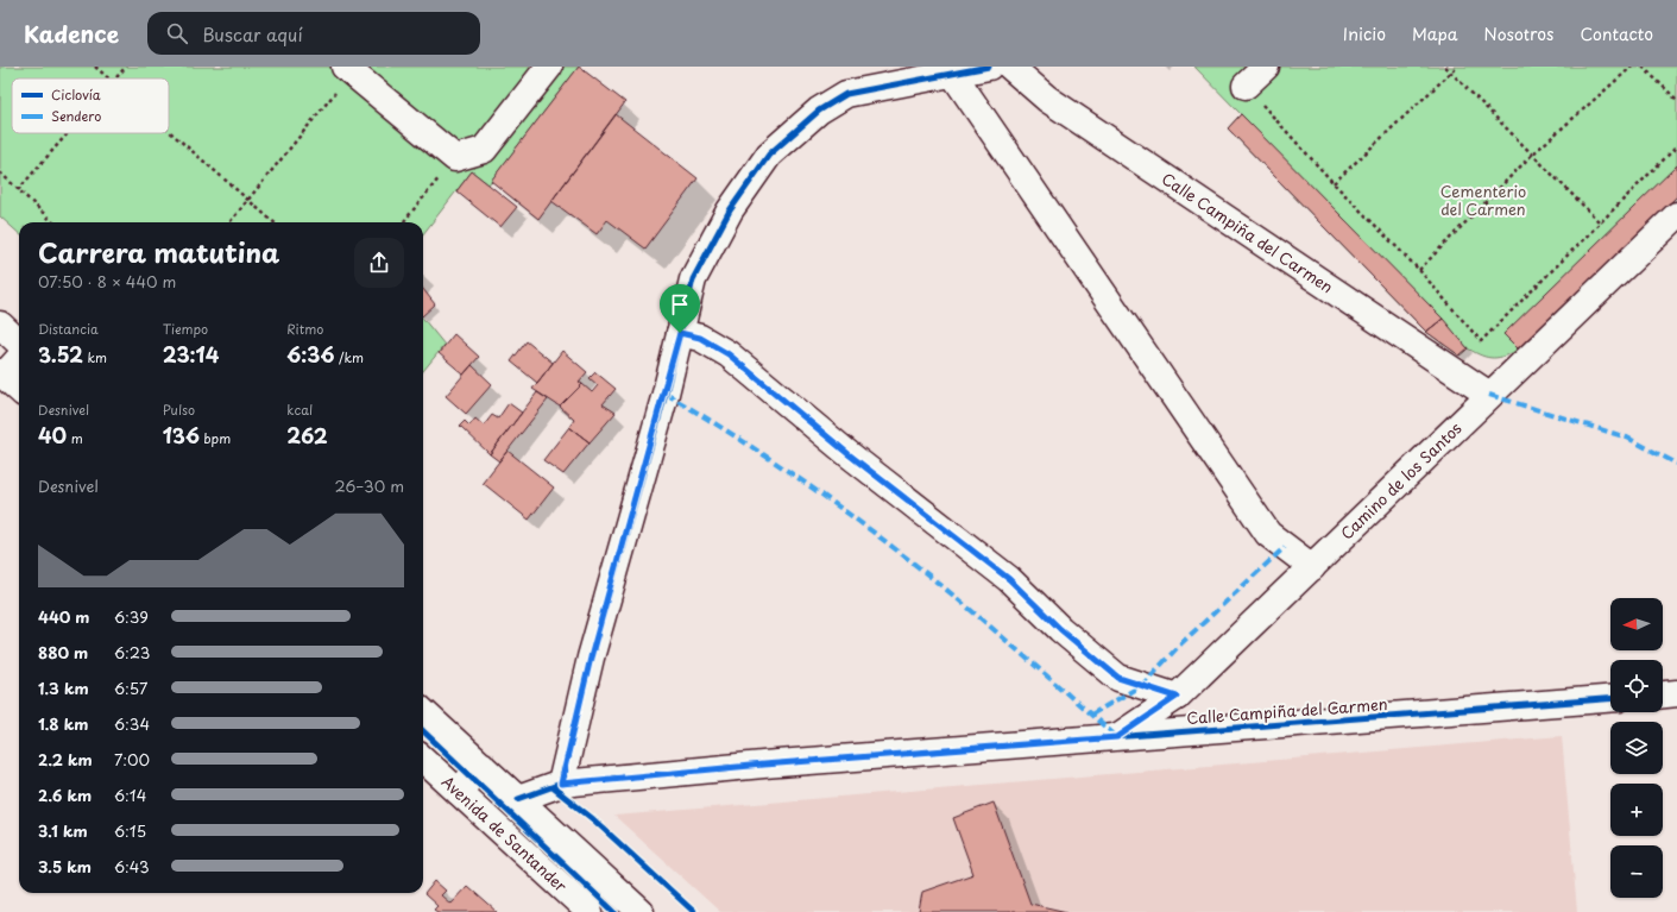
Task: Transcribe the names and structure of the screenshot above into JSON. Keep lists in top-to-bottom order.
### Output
{
  "streets": {
    "street": ["Calle Campiña del Carmen", "Camino de los Santos", "Avenida de Santander"]
  },
  "crossings": [
    ["Calle Campiña del Carmen", "Camino de los Santos"]
  ],
  "parks": ["Cementerio del Carmen"],
  "legend": ["Ciclovía", "Sendero"],
  "north": "left",
  "page": {
    "header": "Kadence",
    "search": "Buscar aquí",
    "nav": [
      "Inicio",
      "Mapa",
      "Nosotros",
      "Contacto"
    ],
    "heading": ["Carrera matutina", "07:50 · 8 × 440 m"],
    "stats": [
      ["Distancia", "3.52 km"],
      ["Tiempo", "23:14"],
      ["Ritmo", "6:36 /km"],
      ["Desnivel", "40 m"],
      ["Pulso", "136 bpm"],
      ["kcal", "262"]
    ],
    "chart": ["Desnivel", "26–30 m"],
    "map_buttons": ["+", "−"],
    "list": [
      {
        "name": "440 m",
        "note": "6:39"
      },
      {
        "name": "880 m",
        "note": "6:23"
      },
      {
        "name": "1.3 km",
        "note": "6:57"
      },
      {
        "name": "1.8 km",
        "note": "6:34"
      },
      {
        "name": "2.2 km",
        "note": "7:00"
      },
      {
        "name": "2.6 km",
        "note": "6:14"
      },
      {
        "name": "3.1 km",
        "note": "6:15"
      },
      {
        "name": "3.5 km",
        "note": "6:43"
      }
    ]
  }
}
